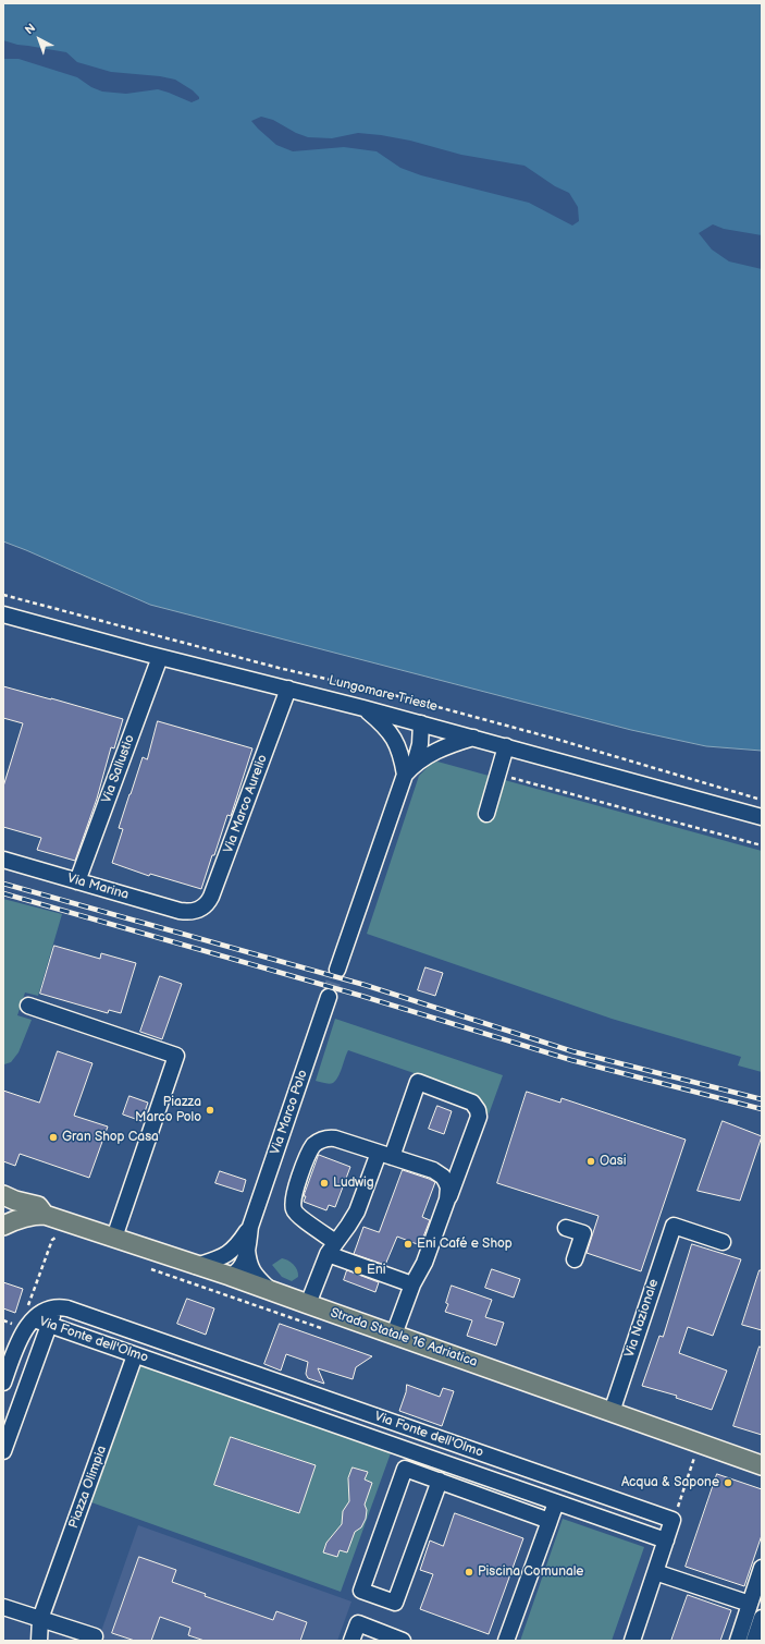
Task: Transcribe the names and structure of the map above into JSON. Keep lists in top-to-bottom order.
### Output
{
  "streets": {
    "main road": ["Strada Statale 16 Adriatica"],
    "street": [
      "Lungomare Trieste",
      "Via Sallustio",
      "Via Marco Aurelio",
      "Via Marina",
      "Via Marco Polo",
      "Via Nazionale",
      "Via Fonte dell'Olmo",
      "Piazza Olimpia"
    ]
  },
  "crossings": [
    ["Lungomare Trieste", "Via Sallustio"],
    ["Lungomare Trieste", "Via Marco Aurelio"],
    ["Via Sallustio", "Via Marina"],
    ["Via Marco Aurelio", "Via Marina"],
    ["Via Marco Polo", "Strada Statale 16 Adriatica"],
    ["Via Nazionale", "Strada Statale 16 Adriatica"],
    ["Via Fonte dell'Olmo", "Piazza Olimpia"]
  ],
  "places": [
    "Piazza Marco Polo",
    "Gran Shop Casa",
    "Oasi",
    "Ludwig",
    "Eni Café e Shop",
    "Eni",
    "Acqua & Sapone",
    "Piscina Comunale"
  ],
  "north": "top left"
}
